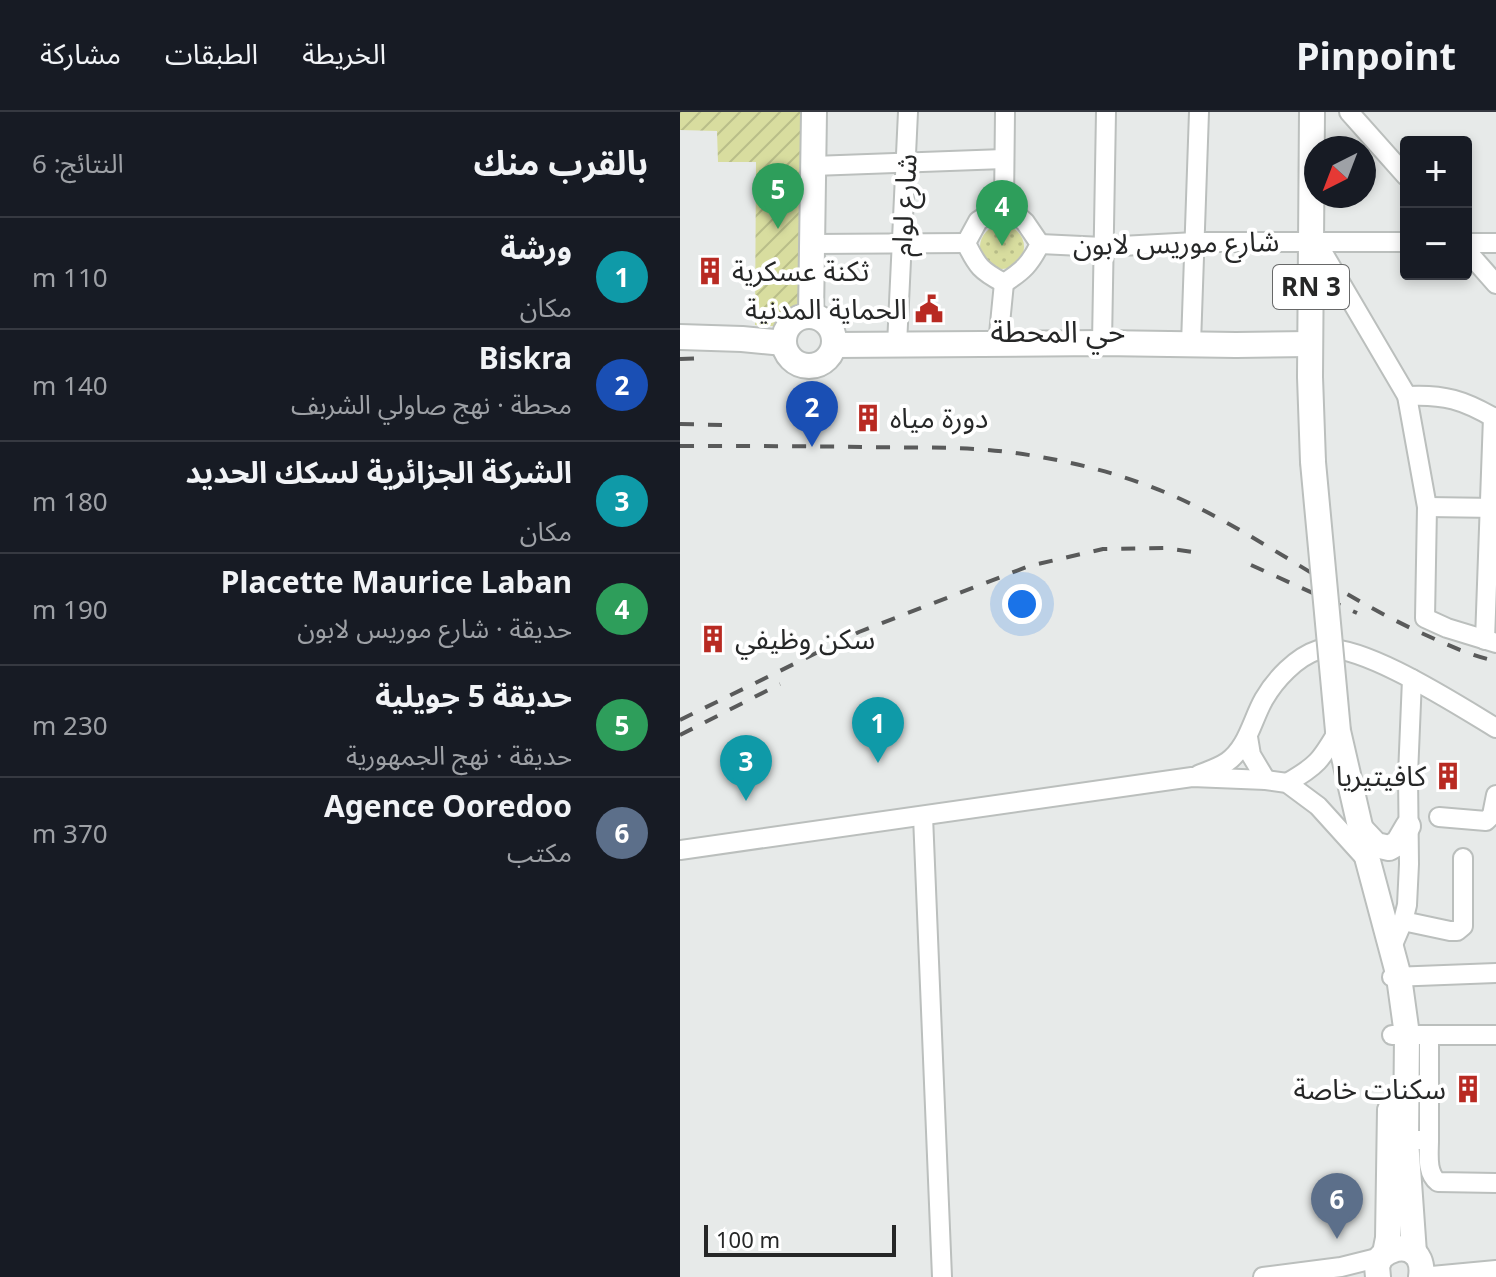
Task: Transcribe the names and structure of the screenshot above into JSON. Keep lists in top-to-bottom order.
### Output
{
  "streets": {
    "main road": ["RN 3"],
    "street": ["شارع لوام", "شارع موريس لابون"]
  },
  "crossings": [
    ["شارع موريس لابون", "RN 3"]
  ],
  "districts": ["حي المحطة"],
  "places": {
    "building": [
      "ثكنة عسكرية",
      "دورة مياه",
      "سكن وظيفي",
      "كافيتيريا",
      "سكنات خاصة"
    ],
    "public building": ["الحماية المدنية"]
  },
  "scale_bar": "100 m",
  "north": "bottom left",
  "page": {
    "header": "Pinpoint",
    "nav": ["الخريطة", "الطبقات", "مشاركة"],
    "heading": ["بالقرب منك", "النتائج: 6"],
    "map_buttons": ["+", "−"],
    "pins": [
      "5",
      "4",
      "2",
      "1",
      "3",
      "6"
    ],
    "list": [
      {
        "mark": "1",
        "name": "ورشة",
        "note": "مكان",
        "value": "110 m"
      },
      {
        "mark": "2",
        "name": "Biskra",
        "note": "محطة · نهج صاولي الشربف",
        "value": "140 m"
      },
      {
        "mark": "3",
        "name": "الشركة الجزائرية لسكك الحديد",
        "note": "مكان",
        "value": "180 m"
      },
      {
        "mark": "4",
        "name": "Placette Maurice Laban",
        "note": "حديقة · شارع موريس لابون",
        "value": "190 m"
      },
      {
        "mark": "5",
        "name": "حديقة 5 جويلية",
        "note": "حديقة · نهج الجمهورية",
        "value": "230 m"
      },
      {
        "mark": "6",
        "name": "Agence Ooredoo",
        "note": "مكتب",
        "value": "370 m"
      }
    ],
    "scale": "100 m"
  }
}
